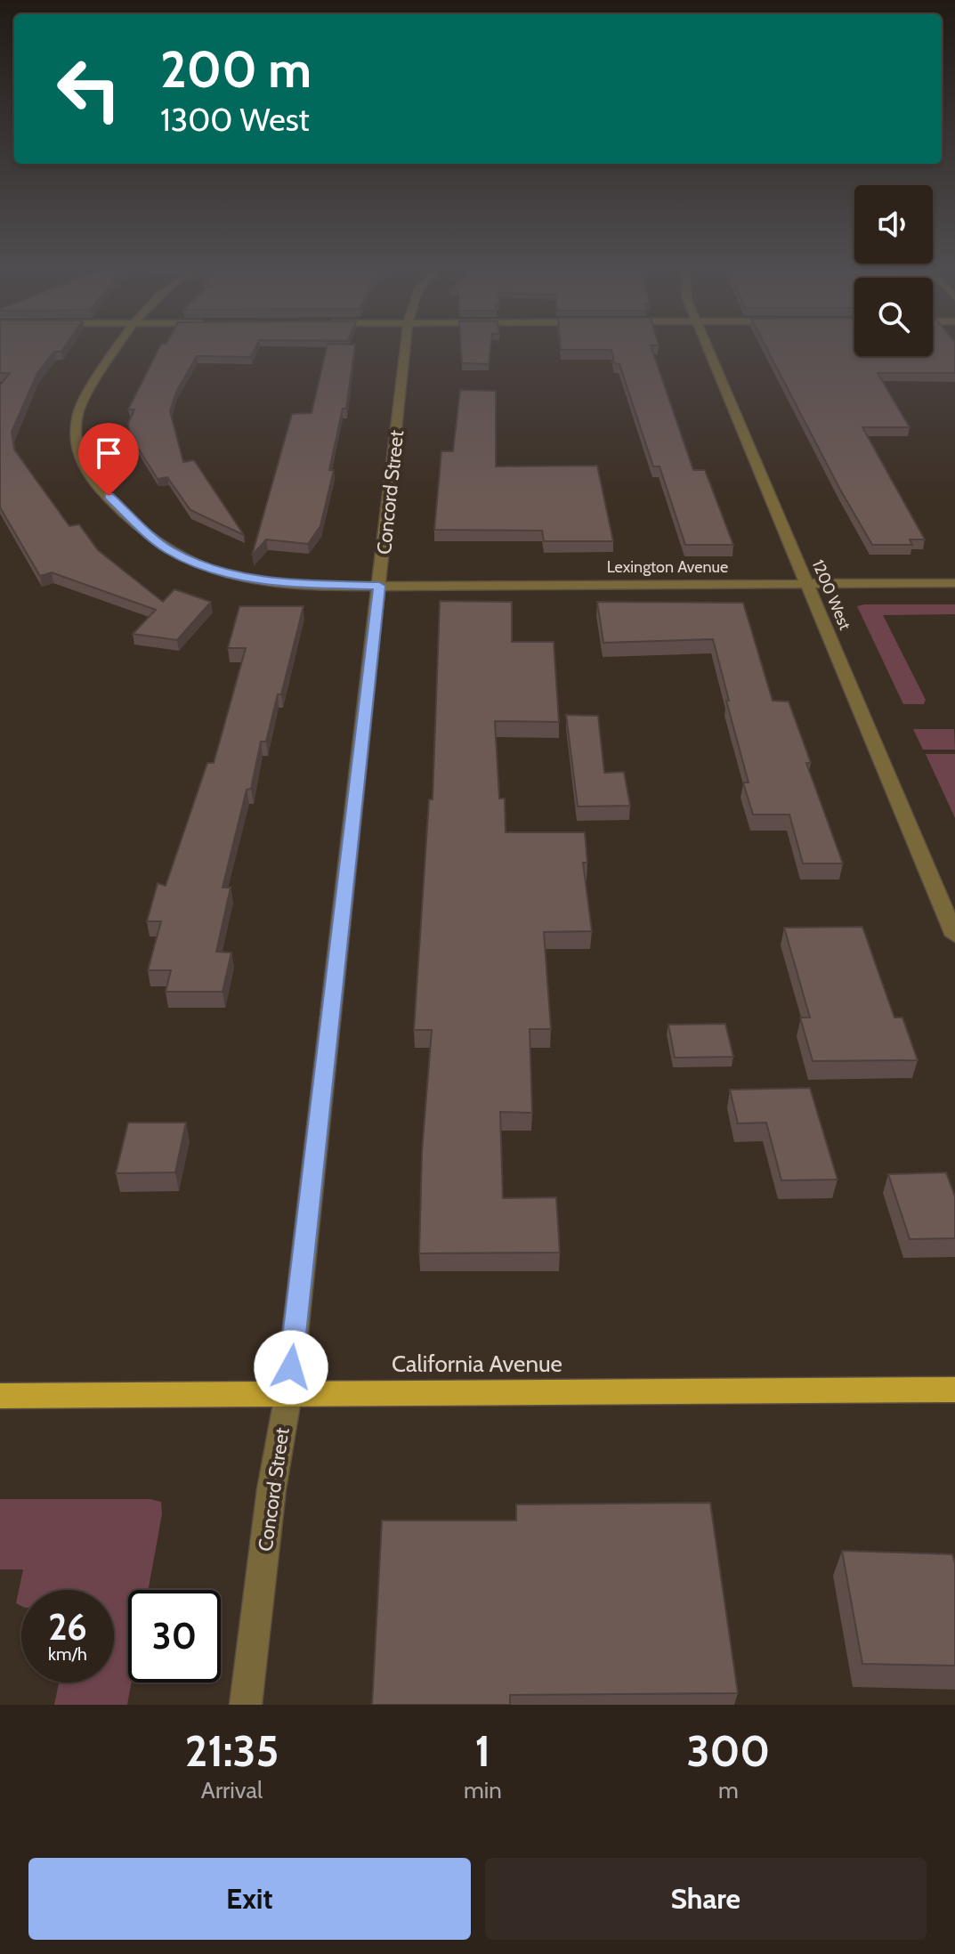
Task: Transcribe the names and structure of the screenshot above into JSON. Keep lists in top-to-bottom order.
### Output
{
  "streets": {
    "main road": ["California Avenue"],
    "street": ["Concord Street", "Lexington Avenue", "1200 West"]
  },
  "crossings": [
    ["Concord Street", "Lexington Avenue"],
    ["Concord Street", "California Avenue"],
    ["Lexington Avenue", "1200 West"]
  ],
  "page": {
    "turn": ["200 m", "1300 West"],
    "speed": "26 km/h",
    "limit": "30",
    "eta": [
      "21:35",
      "Arrival",
      "1",
      "min",
      "300",
      "m"
    ],
    "buttons": ["Exit", "Share"]
  }
}
